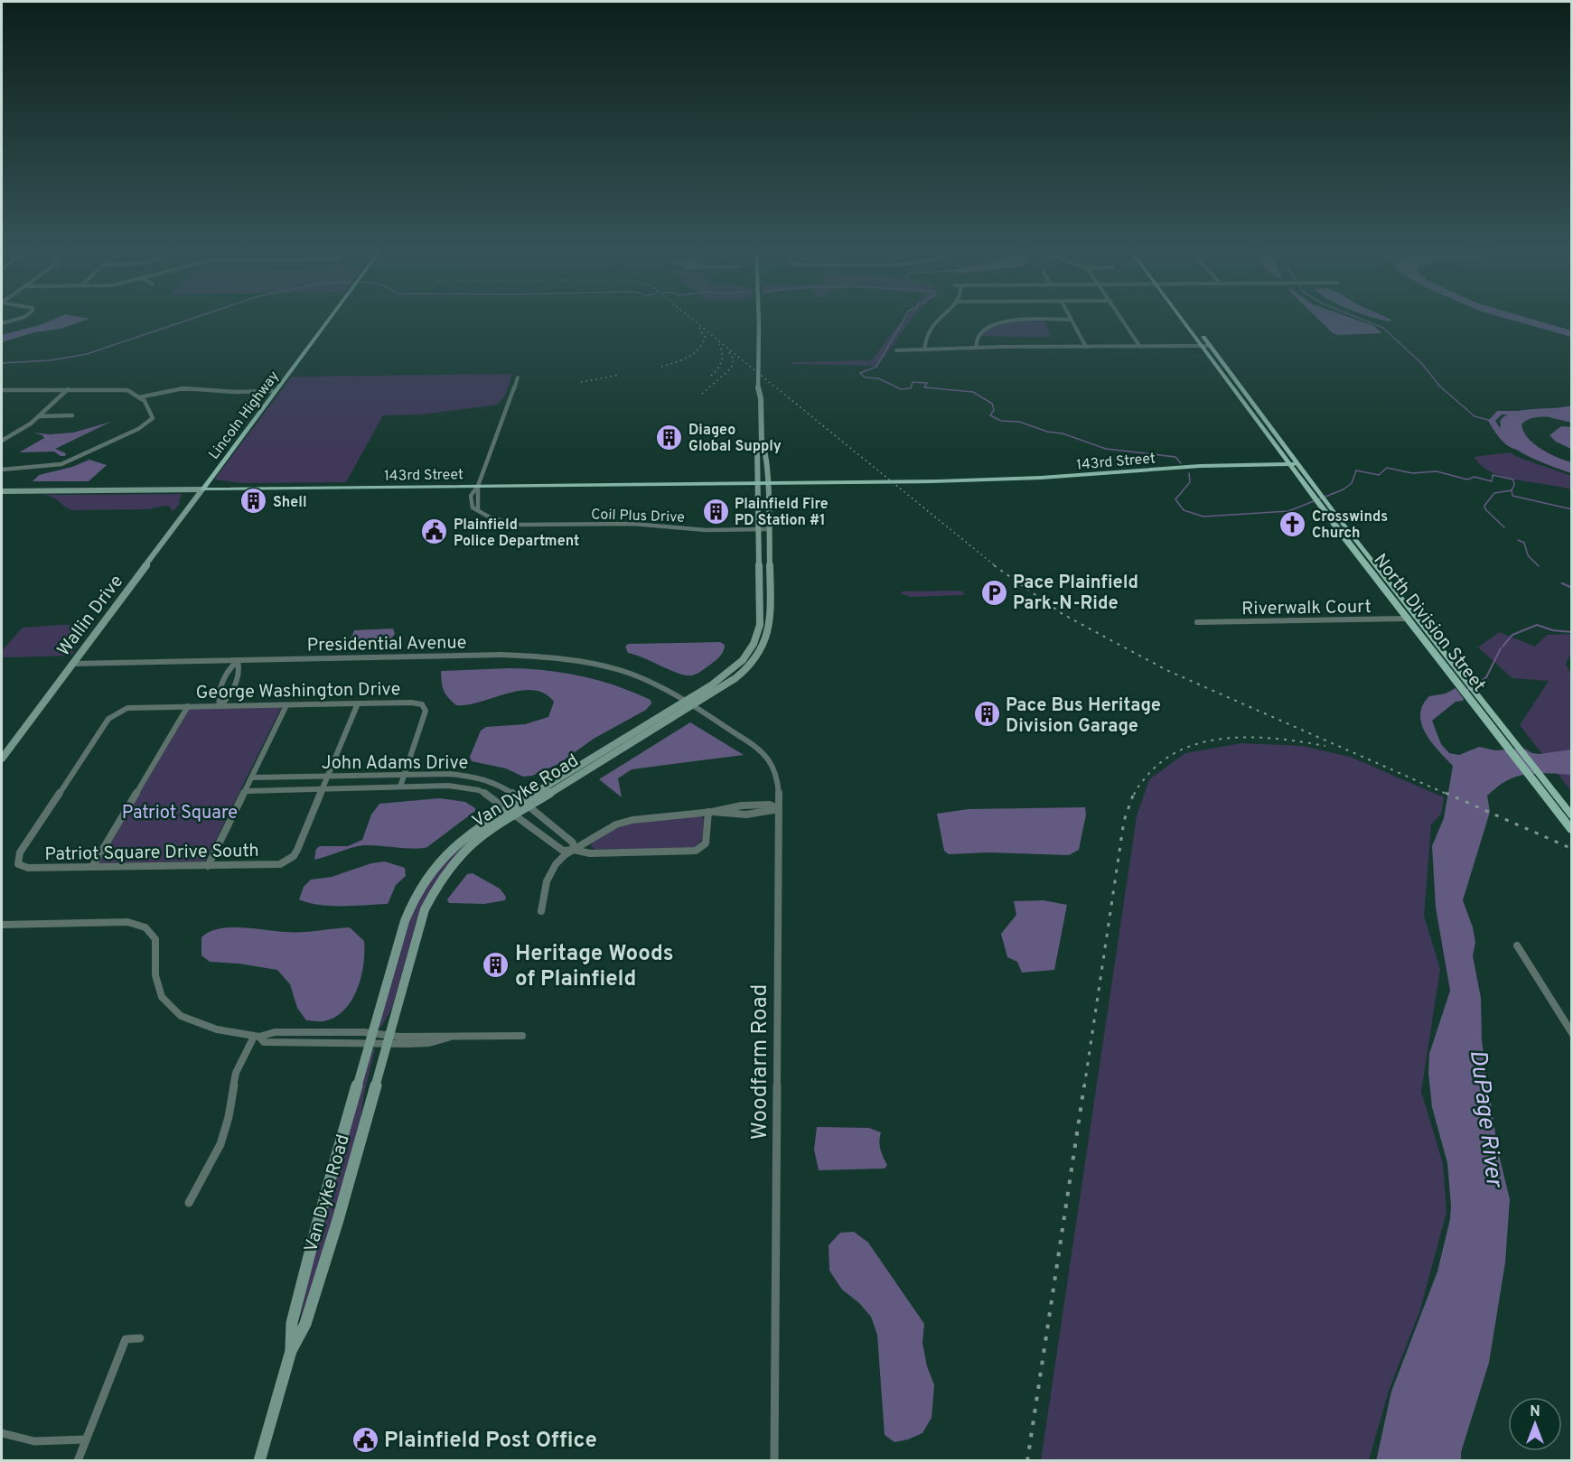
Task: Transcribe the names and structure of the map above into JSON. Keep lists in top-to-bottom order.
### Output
{
  "streets": {
    "main road": ["Lincoln Highway", "143rd Street", "North Division Street"],
    "street": [
      "Coil Plus Drive",
      "Riverwalk Court",
      "Wallin Drive",
      "Presidential Avenue",
      "George Washington Drive",
      "John Adams Drive",
      "Van Dyke Road",
      "Patriot Square Drive South",
      "Woodfarm Road"
    ]
  },
  "crossings": [
    ["Lincoln Highway", "143rd Street"],
    ["Lincoln Highway", "Wallin Drive"],
    ["143rd Street", "Coil Plus Drive"],
    ["143rd Street", "Wallin Drive"],
    ["143rd Street", "North Division Street"],
    ["143rd Street", "Van Dyke Road"],
    ["Coil Plus Drive", "Van Dyke Road"],
    ["Riverwalk Court", "North Division Street"],
    ["Wallin Drive", "Presidential Avenue"],
    ["Presidential Avenue", "Van Dyke Road"],
    ["Presidential Avenue", "Woodfarm Road"],
    ["George Washington Drive", "John Adams Drive"],
    ["George Washington Drive", "Patriot Square Drive South"],
    ["John Adams Drive", "Van Dyke Road"],
    ["John Adams Drive", "Patriot Square Drive South"],
    ["Van Dyke Road", "Woodfarm Road"]
  ],
  "water": ["DuPage River"],
  "parks": ["Patriot Square"],
  "places": {
    "building": [
      "Diageo Global Supply",
      "Shell",
      "Plainfield Fire PD Station #1",
      "Pace Bus Heritage Division Garage",
      "Heritage Woods of Plainfield"
    ],
    "church": ["Crosswinds Church"],
    "public building": ["Plainfield Police Department", "Plainfield Post Office"],
    "parking": ["Pace Plainfield Park-N-Ride"]
  },
  "north": "top"
}
